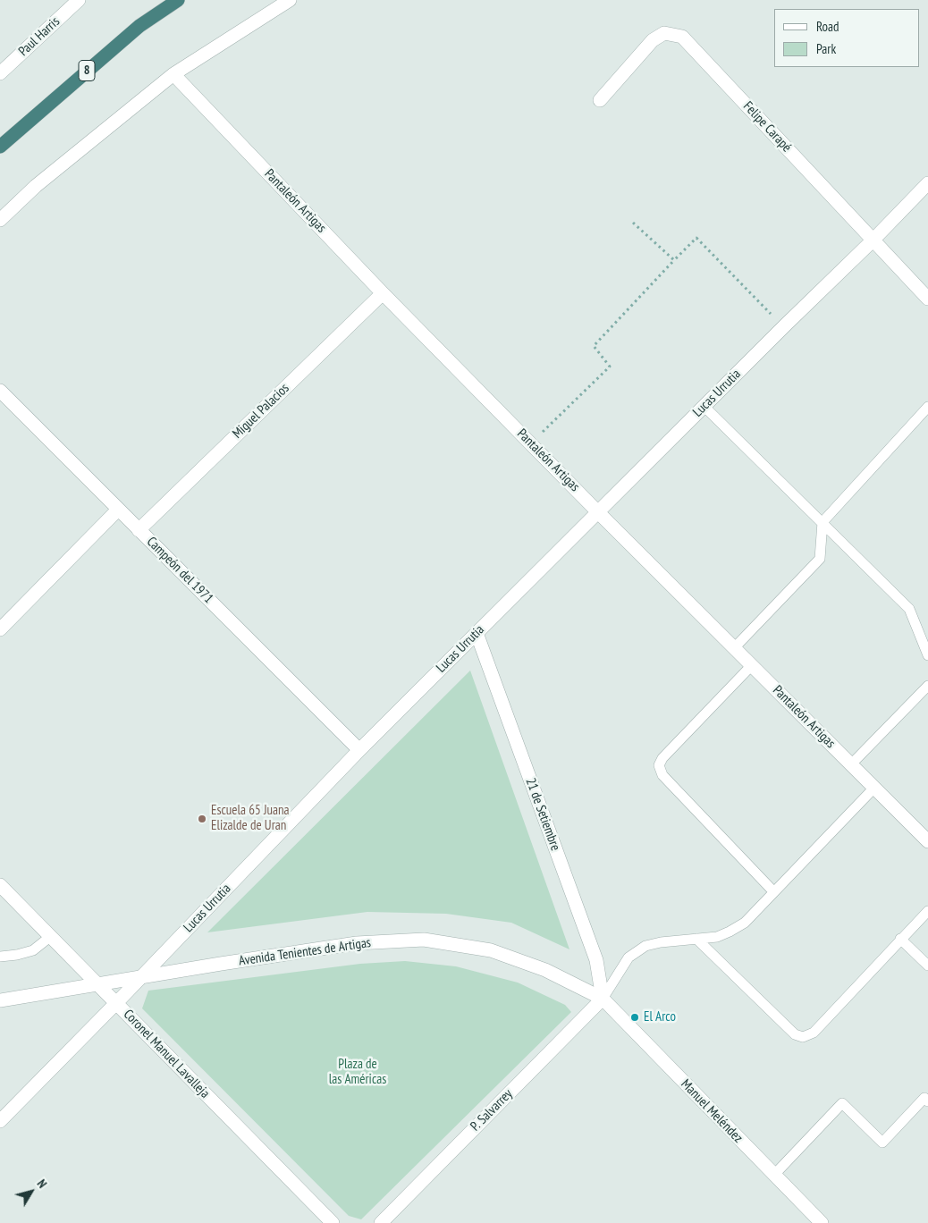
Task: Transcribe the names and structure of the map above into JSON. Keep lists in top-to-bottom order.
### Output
{
  "streets": {
    "highway": ["8"],
    "street": [
      "Paul Harris",
      "Felipe Carapé",
      "Pantaleón Artigas",
      "Lucas Urrutia",
      "Miguel Palacios",
      "Campeón del 1971",
      "21 de Setiembre",
      "Avenida Tenientes de Artigas",
      "Coronel Manuel Lavalleja",
      "P. Salvarrey",
      "Manuel Meléndez"
    ]
  },
  "crossings": [
    ["Felipe Carapé", "Lucas Urrutia"],
    ["Pantaleón Artigas", "Lucas Urrutia"],
    ["Pantaleón Artigas", "Miguel Palacios"],
    ["Lucas Urrutia", "Campeón del 1971"],
    ["Lucas Urrutia", "21 de Setiembre"],
    ["Lucas Urrutia", "Avenida Tenientes de Artigas"],
    ["Lucas Urrutia", "Coronel Manuel Lavalleja"],
    ["Miguel Palacios", "Campeón del 1971"],
    ["21 de Setiembre", "Avenida Tenientes de Artigas"],
    ["21 de Setiembre", "P. Salvarrey"],
    ["21 de Setiembre", "Manuel Meléndez"],
    ["Avenida Tenientes de Artigas", "Coronel Manuel Lavalleja"],
    ["Avenida Tenientes de Artigas", "P. Salvarrey"],
    ["Avenida Tenientes de Artigas", "Manuel Meléndez"],
    ["P. Salvarrey", "Manuel Meléndez"]
  ],
  "parks": ["Plaza de las Américas"],
  "places": ["Escuela 65 Juana Elizalde de Uran", "El Arco"],
  "legend": ["Road", "Park"],
  "north": "top right"
}
